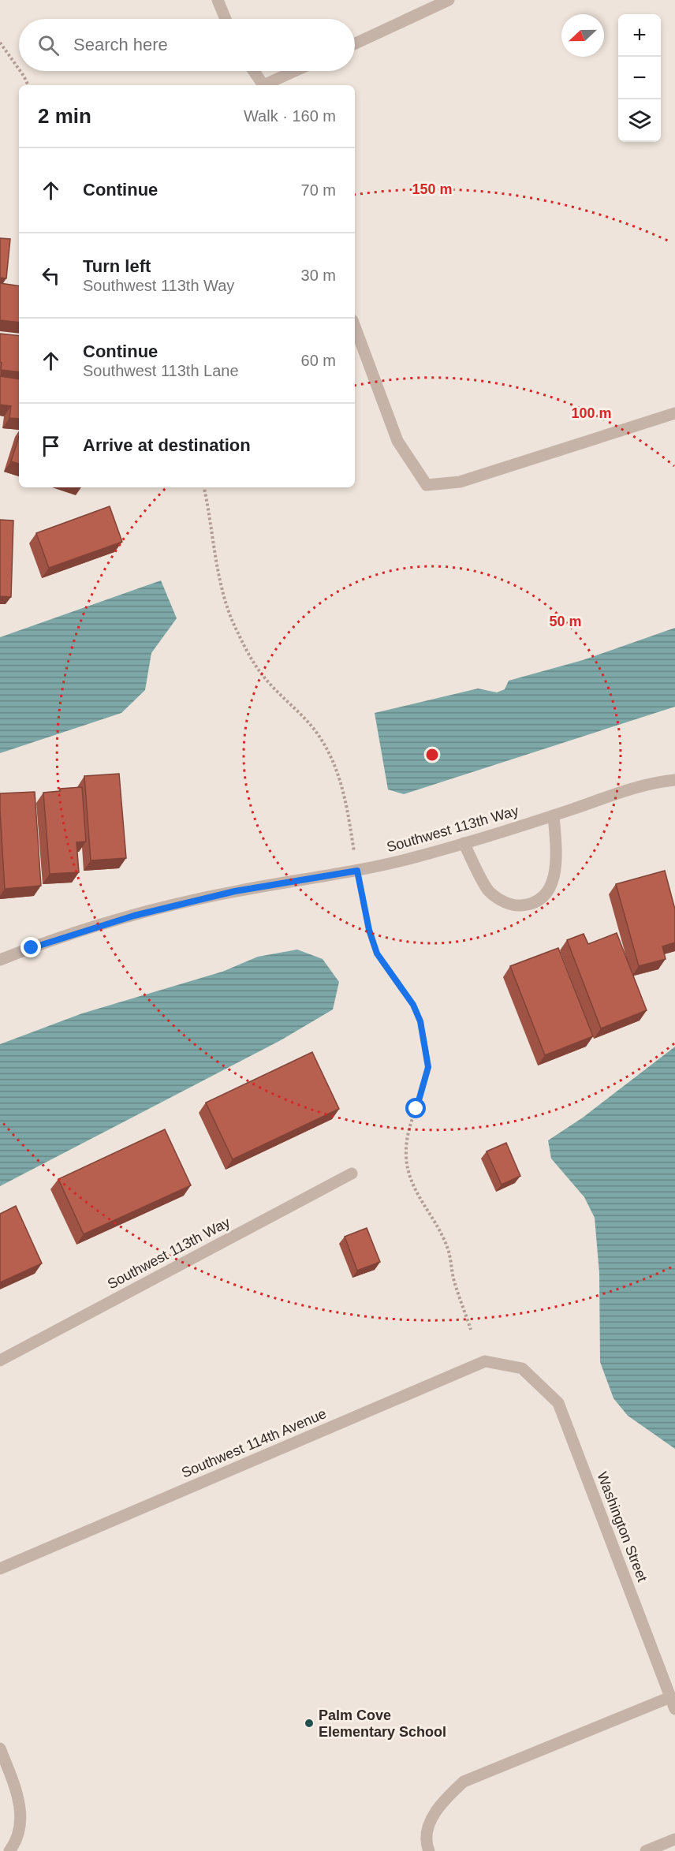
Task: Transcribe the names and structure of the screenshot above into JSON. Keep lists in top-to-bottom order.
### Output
{
  "streets": {
    "street": ["Southwest 113th Way", "Southwest 114th Avenue", "Washington Street"]
  },
  "crossings": [
    ["Southwest 114th Avenue", "Washington Street"]
  ],
  "places": ["Palm Cove Elementary School"],
  "north": "left",
  "page": {
    "map_buttons": ["+", "−"],
    "search": "Search here",
    "heading": ["2 min", "Walk · 160 m"],
    "list": [
      ["Continue", "70 m"],
      ["Turn left", "Southwest 113th Way", "30 m"],
      ["Continue", "Southwest 113th Lane", "60 m"],
      "Arrive at destination"
    ]
  },
  "rings": ["150 m", "100 m", "50 m"]
}
